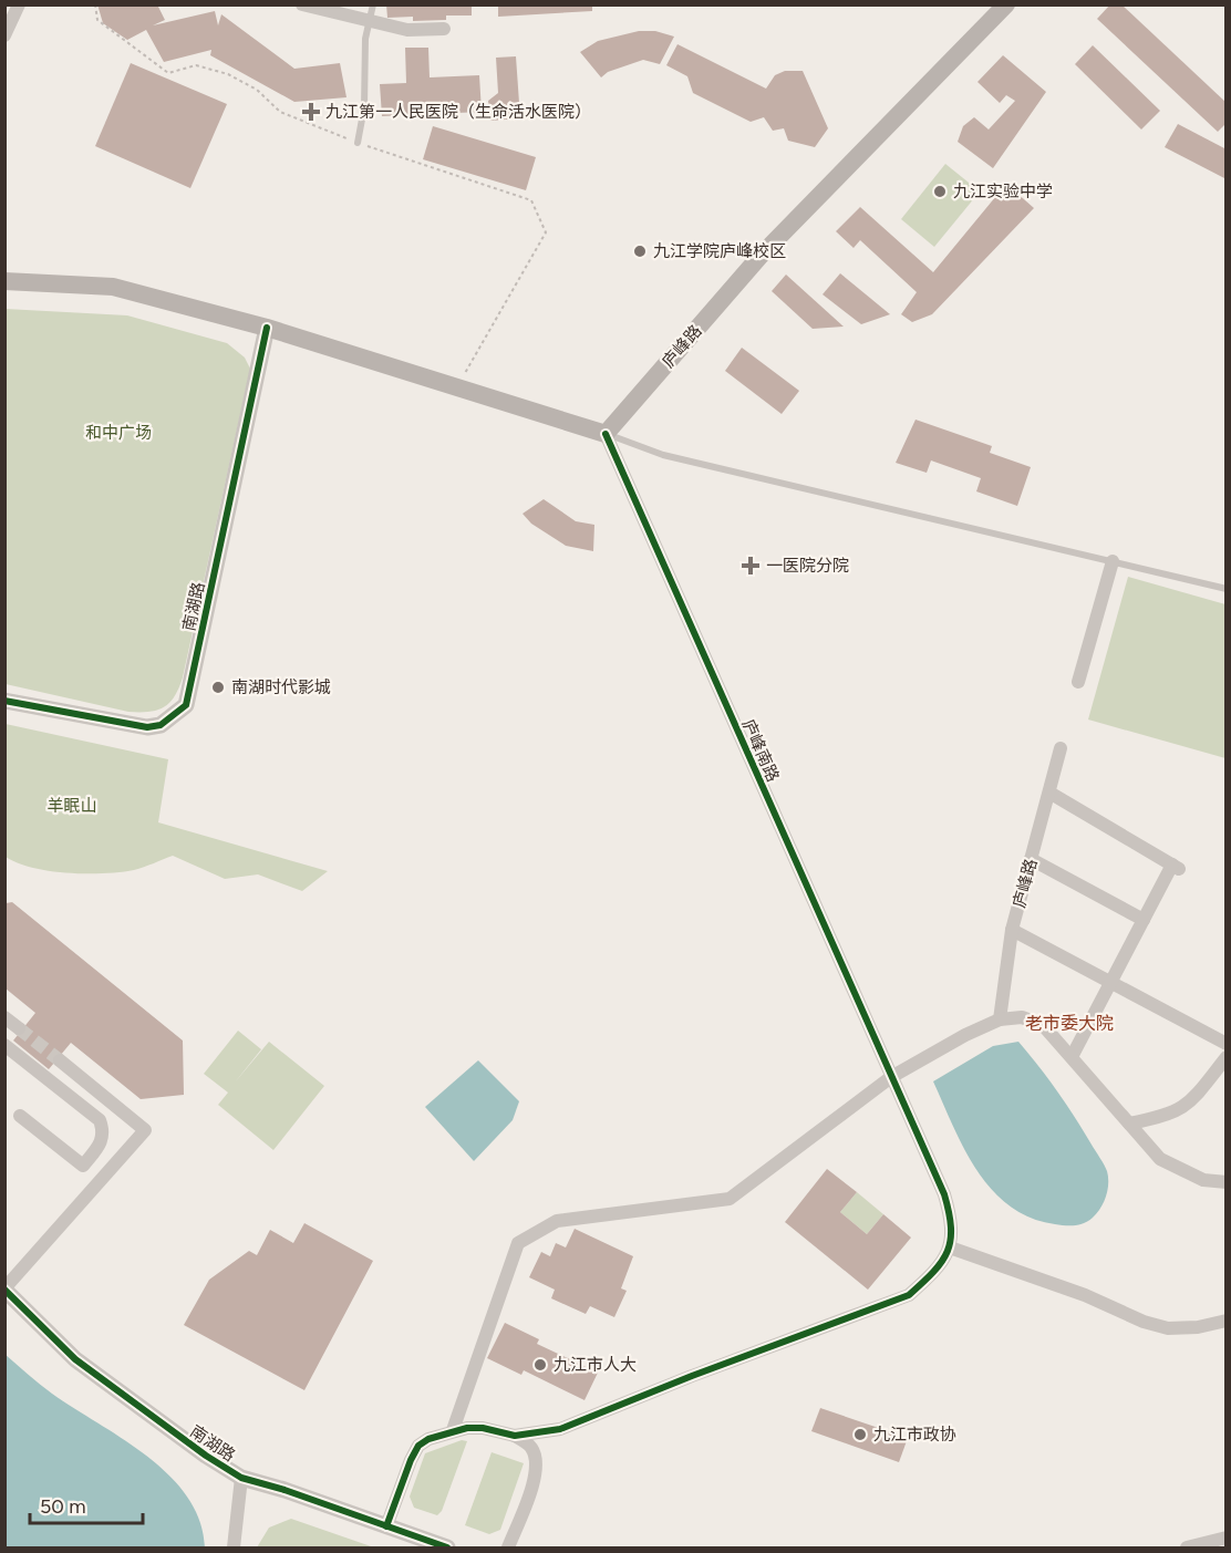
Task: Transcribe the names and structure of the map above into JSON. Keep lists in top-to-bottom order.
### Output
{
  "streets": {
    "main road": ["庐峰路"],
    "street": ["南湖路", "庐峰南路"]
  },
  "crossings": [
    ["庐峰路", "庐峰南路"]
  ],
  "districts": ["老市委大院"],
  "parks": ["和中广场", "羊眠山"],
  "places": {
    "health": ["九江第一人民医院（生命活水医院）", "一医院分院"],
    "other": [
      "九江实验中学",
      "九江学院庐峰校区",
      "南湖时代影城",
      "九江市人大",
      "九江市政协"
    ]
  },
  "scale_bar": "50 m"
}
